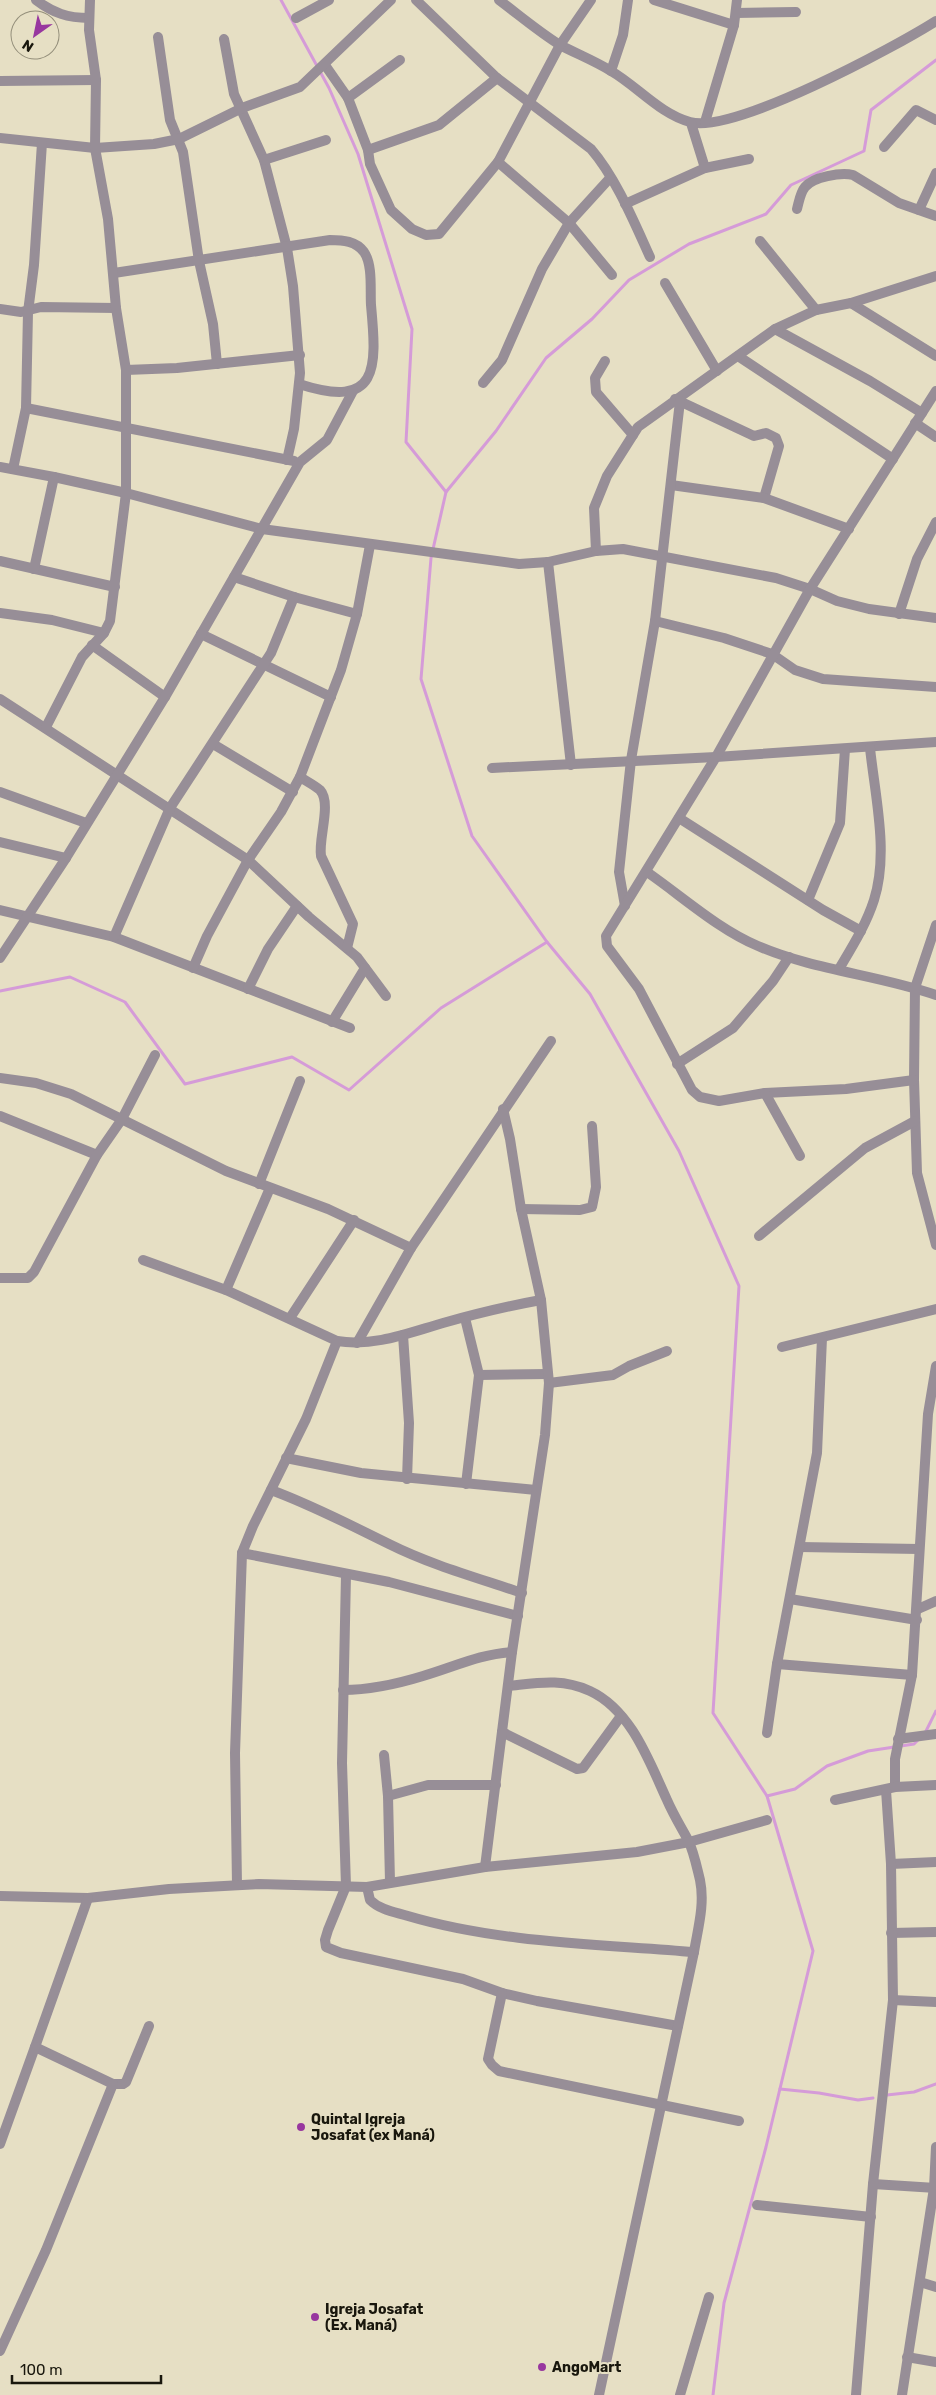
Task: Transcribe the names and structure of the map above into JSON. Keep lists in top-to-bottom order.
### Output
{
  "places": ["Quintal Igreja Josafat (ex Maná)", "Igreja Josafat (Ex. Maná)", "AngoMart"],
  "scale_bar": "100 m",
  "north": "bottom left"
}
